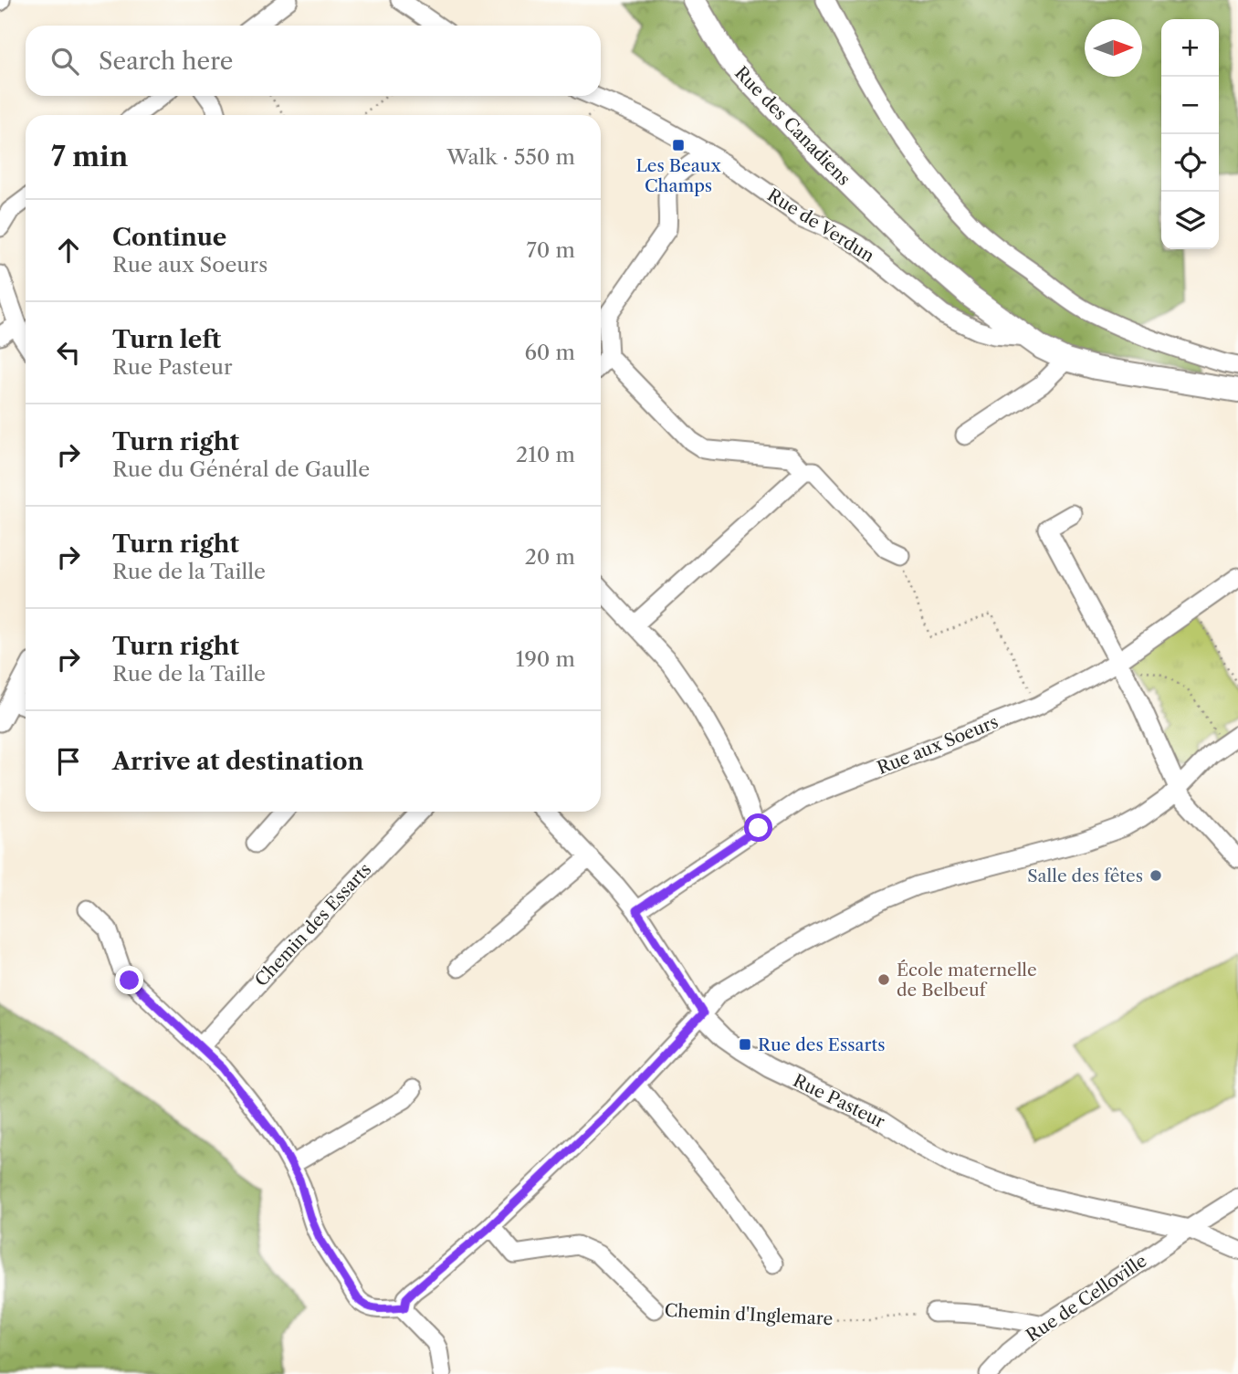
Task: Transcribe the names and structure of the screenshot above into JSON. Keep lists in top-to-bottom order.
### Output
{
  "streets": {
    "main road": ["Rue des Canadiens"],
    "street": [
      "Rue de Verdun",
      "Rue aux Soeurs",
      "Chemin des Essarts",
      "Rue Pasteur",
      "Rue de Celloville",
      "Chemin d'Inglemare"
    ]
  },
  "crossings": [
    ["Rue des Canadiens", "Rue de Verdun"],
    ["Rue aux Soeurs", "Rue Pasteur"],
    ["Rue Pasteur", "Rue de Celloville"]
  ],
  "places": {
    "transit": ["Les Beaux Champs", "Rue des Essarts"],
    "other": ["Salle des fêtes", "École maternelle de Belbeuf"]
  },
  "north": "right",
  "page": {
    "map_buttons": ["+", "−"],
    "search": "Search here",
    "heading": ["7 min", "Walk · 550 m"],
    "list": [
      ["Continue", "Rue aux Soeurs", "70 m"],
      ["Turn left", "Rue Pasteur", "60 m"],
      ["Turn right", "Rue du Général de Gaulle", "210 m"],
      ["Turn right", "Rue de la Taille", "20 m"],
      ["Turn right", "Rue de la Taille", "190 m"],
      "Arrive at destination"
    ]
  }
}
